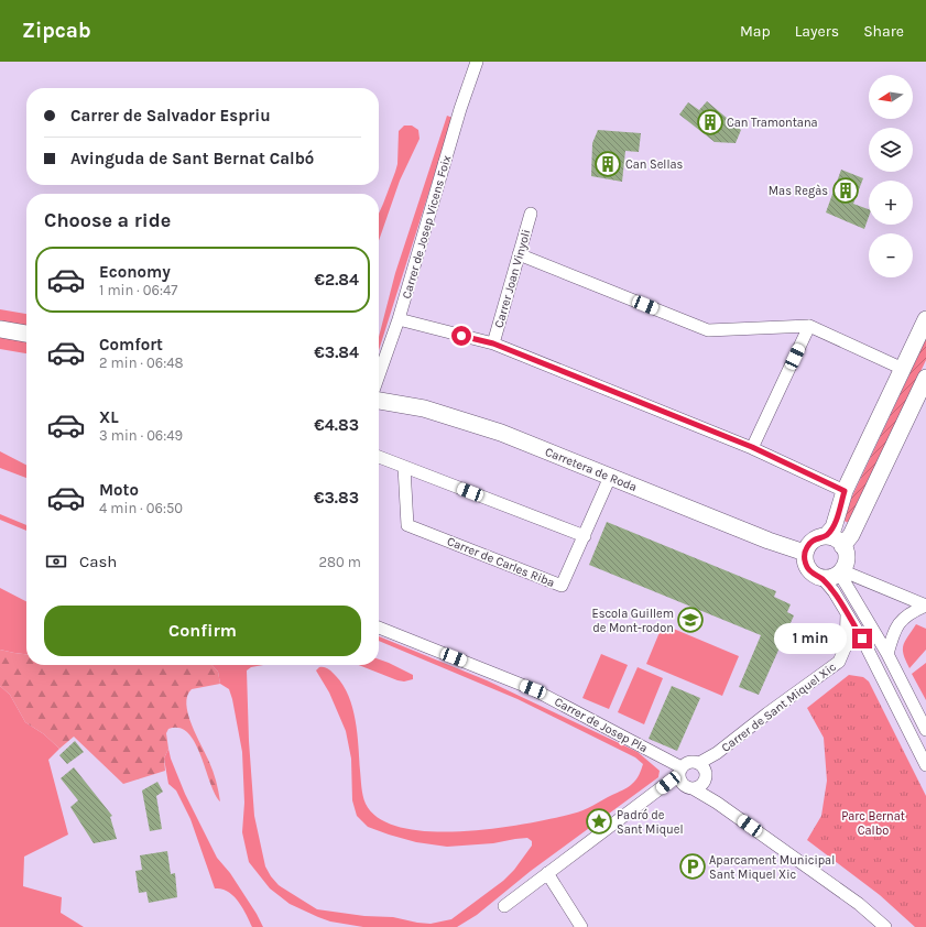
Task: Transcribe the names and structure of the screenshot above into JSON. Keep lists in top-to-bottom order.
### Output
{
  "streets": {
    "street": [
      "Carrer de Josep Vicens Foix",
      "Carrer Joan Vinyoli",
      "Carretera de Roda",
      "Carrer de Carles Riba",
      "Carrer de Sant Miquel Xic",
      "Carrer de Josep Pla"
    ]
  },
  "crossings": [
    ["Carretera de Roda", "Carrer de Carles Riba"],
    ["Carrer de Sant Miquel Xic", "Carrer de Josep Pla"]
  ],
  "parks": ["Parc Bernat Calbo"],
  "places": {
    "building": ["Can Tramontana", "Can Sellas", "Mas Regàs"],
    "school or university": ["Escola Guillem de Mont-rodon"],
    "place": ["Padró de Sant Miquel"],
    "parking": ["Aparcament Municipal Sant Miquel Xic"]
  },
  "north": "left",
  "page": {
    "header": "Zipcab",
    "nav": ["Map", "Layers", "Share"],
    "map_buttons": ["+", "−"],
    "banner": ["Carrer de Salvador Espriu", "Avinguda de Sant Bernat Calbó"],
    "heading": "Choose a ride",
    "list": [
      {
        "name": "Economy",
        "note": "1 min · 06:47",
        "value": "€2.84"
      },
      {
        "name": "Comfort",
        "note": "2 min · 06:48",
        "value": "€3.84"
      },
      {
        "name": "XL",
        "note": "3 min · 06:49",
        "value": "€4.83"
      },
      {
        "name": "Moto",
        "note": "4 min · 06:50",
        "value": "€3.83"
      }
    ],
    "pay": ["Cash", "280 m"],
    "buttons": "Confirm",
    "bubble": "1 min"
  }
}
